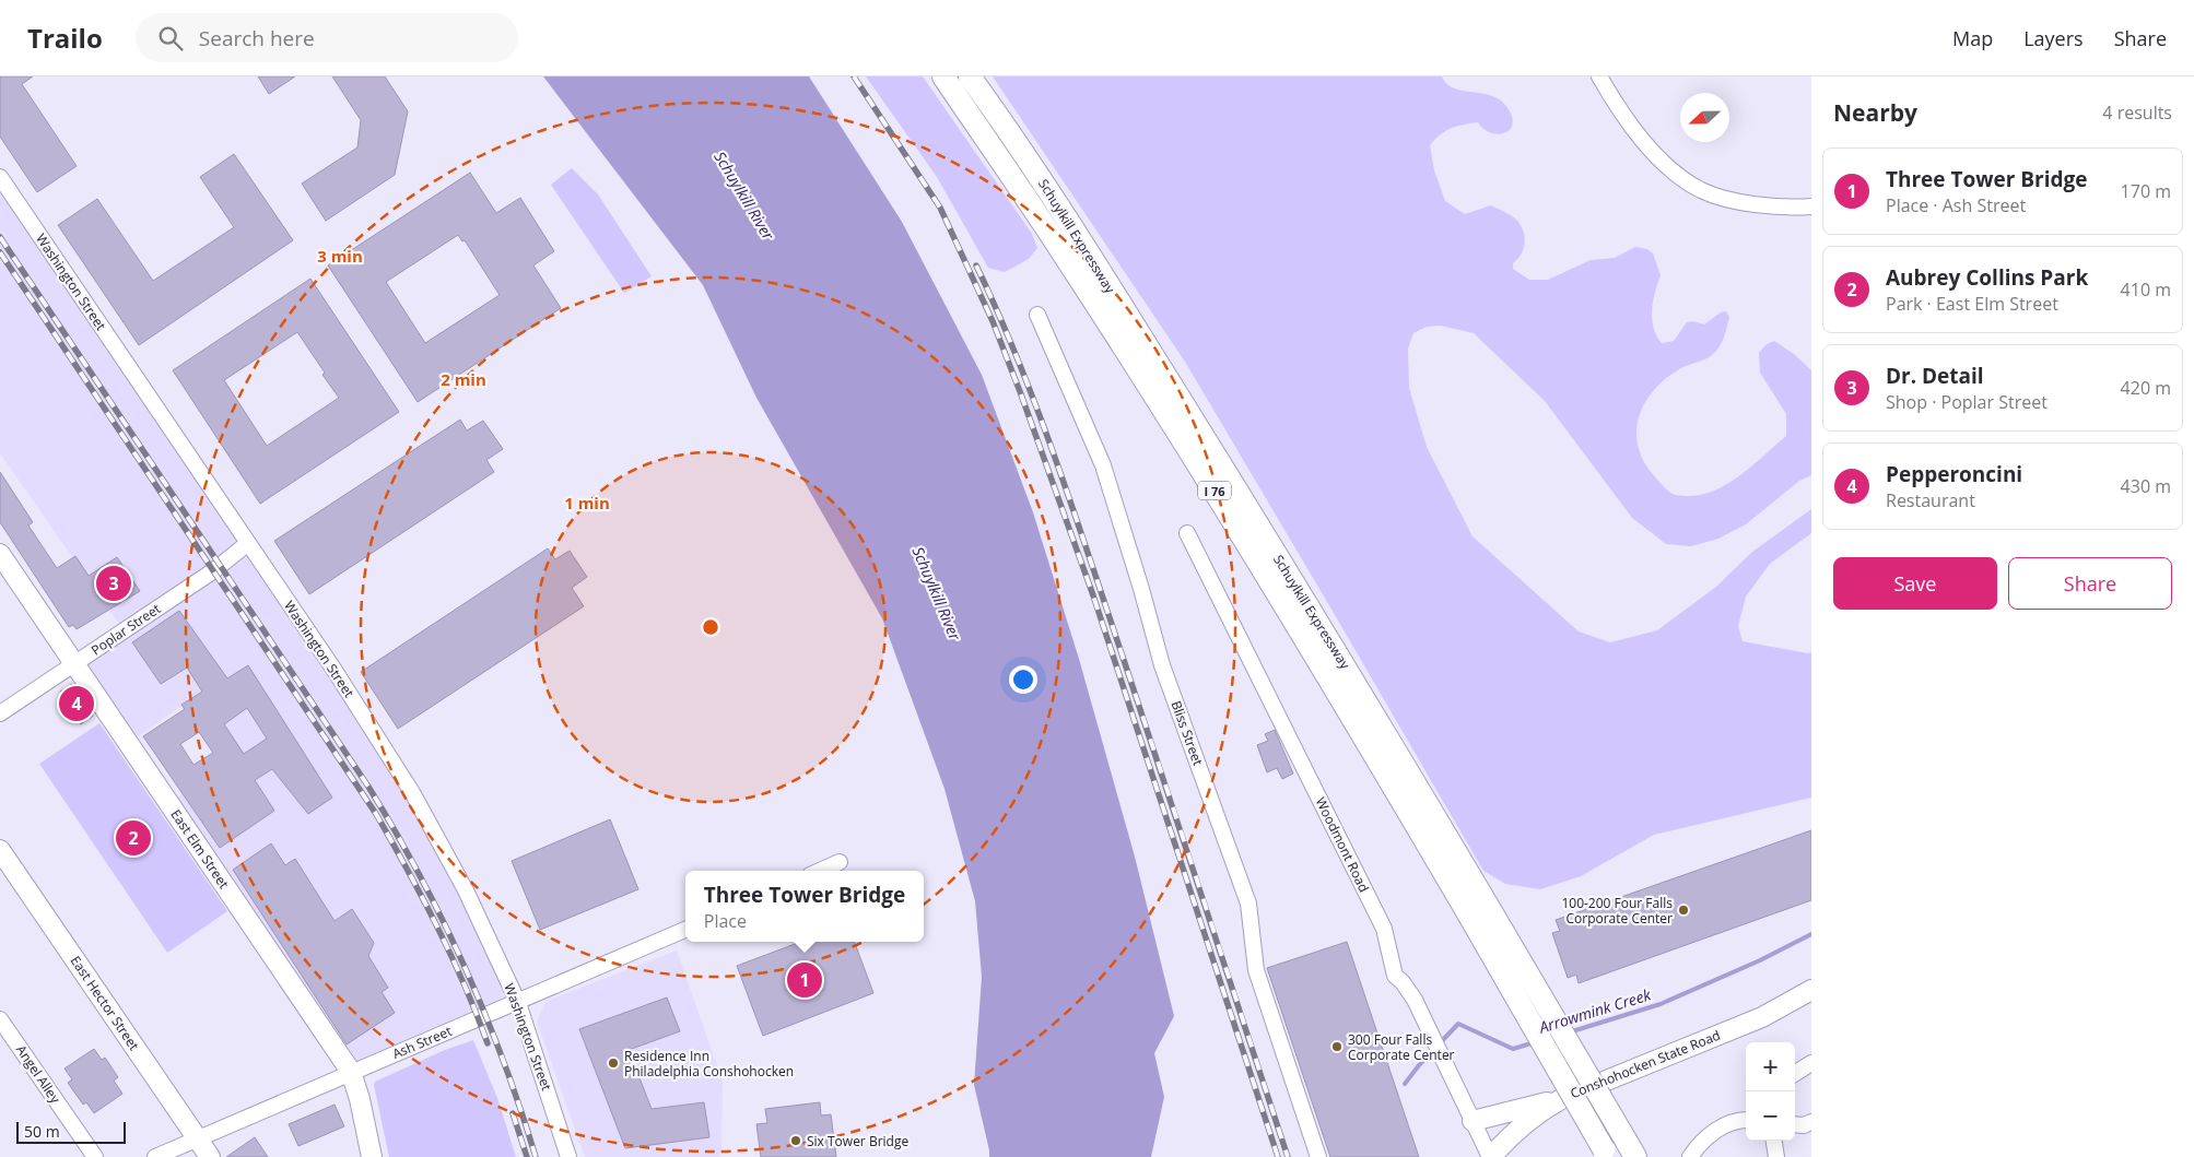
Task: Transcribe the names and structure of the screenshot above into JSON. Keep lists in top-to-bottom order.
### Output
{
  "streets": {
    "highway": ["Schuylkill Expressway", "I 76"],
    "main road": ["East Elm Street", "East Hector Street", "Conshohocken State Road"],
    "street": [
      "Washington Street",
      "Poplar Street",
      "Bliss Street",
      "Woodmont Road",
      "Ash Street",
      "Angel Alley"
    ]
  },
  "crossings": [
    ["Washington Street", "Poplar Street"],
    ["Washington Street", "Ash Street"],
    ["Poplar Street", "East Elm Street"],
    ["Woodmont Road", "Conshohocken State Road"],
    ["East Elm Street", "Ash Street"],
    ["East Hector Street", "Ash Street"]
  ],
  "water": ["Schuylkill River", "Arrowmink Creek"],
  "places": [
    "100-200 Four Falls Corporate Center",
    "300 Four Falls Corporate Center",
    "Residence Inn Philadelphia Conshohocken",
    "Six Tower Bridge"
  ],
  "scale_bar": "50 m",
  "north": "left",
  "page": {
    "header": "Trailo",
    "search": "Search here",
    "nav": ["Map", "Layers", "Share"],
    "heading": ["Nearby", "4 results"],
    "list": [
      {
        "mark": "1",
        "name": "Three Tower Bridge",
        "note": "Place · Ash Street",
        "value": "170 m"
      },
      {
        "mark": "2",
        "name": "Aubrey Collins Park",
        "note": "Park · East Elm Street",
        "value": "410 m"
      },
      {
        "mark": "3",
        "name": "Dr. Detail",
        "note": "Shop · Poplar Street",
        "value": "420 m"
      },
      {
        "mark": "4",
        "name": "Pepperoncini",
        "note": "Restaurant",
        "value": "430 m"
      }
    ],
    "buttons": ["Save", "Share"],
    "pins": [
      "3",
      "4",
      "2",
      "1"
    ],
    "popup": ["Three Tower Bridge", "Place"],
    "map_buttons": ["+", "−"],
    "scale": "50 m"
  },
  "rings": ["3 min", "2 min", "1 min"]
}
